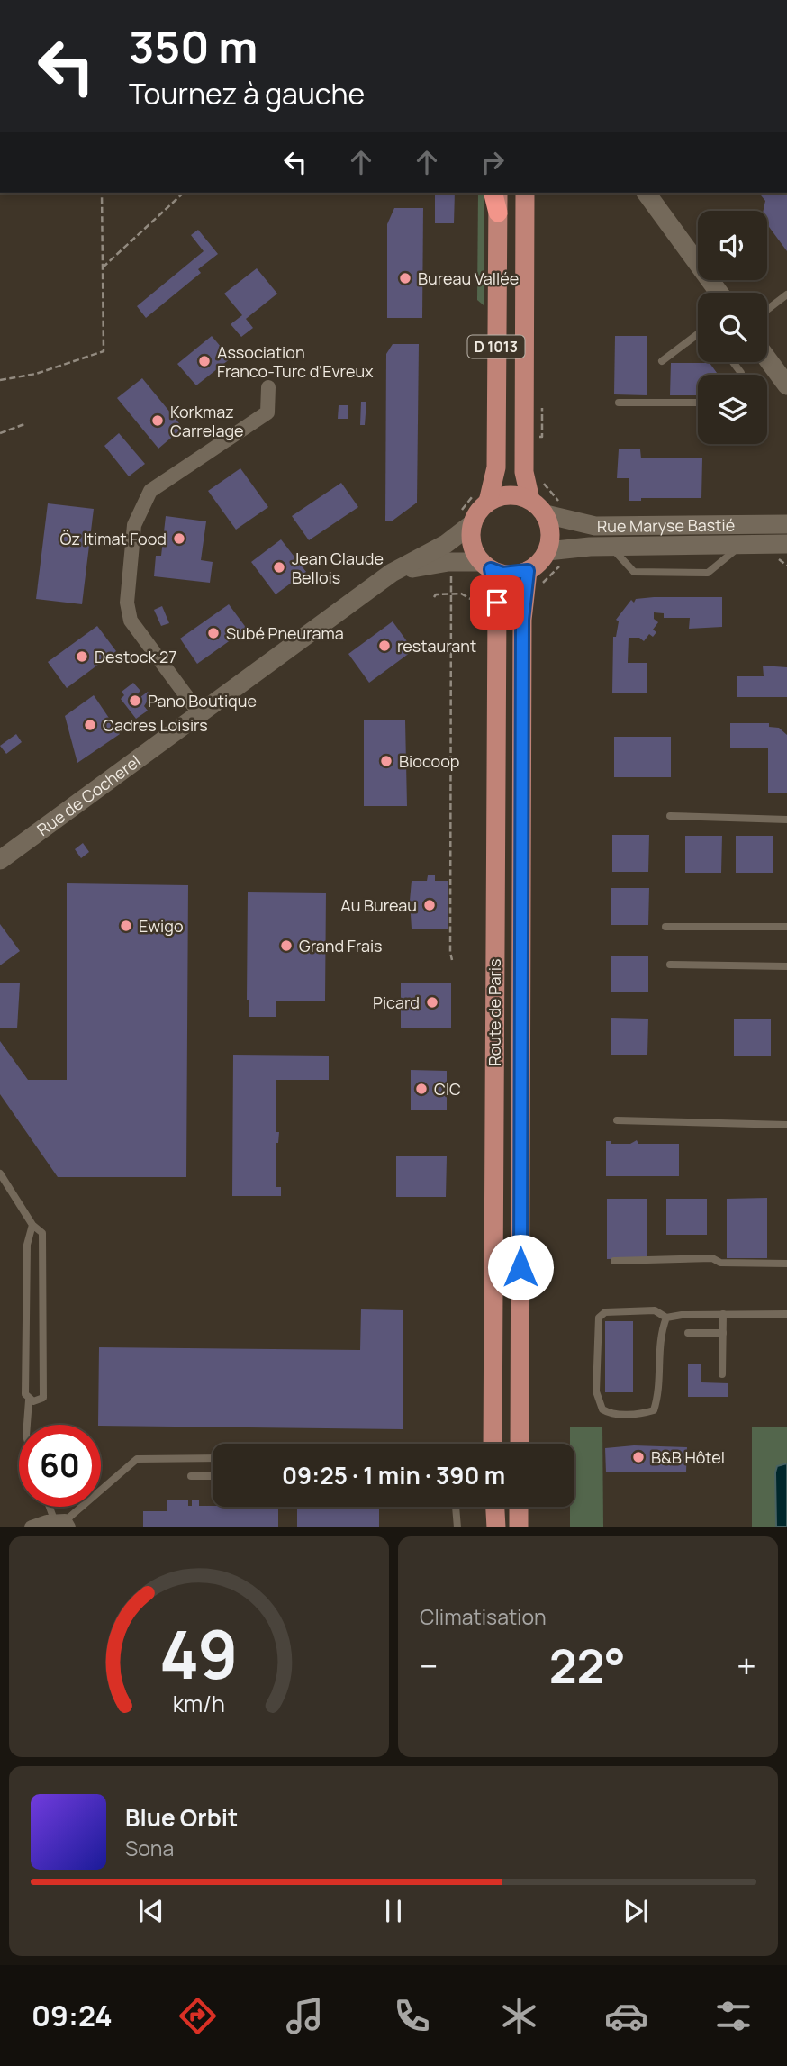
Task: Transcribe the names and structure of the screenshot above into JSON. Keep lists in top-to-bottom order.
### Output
{
  "streets": {
    "main road": ["D 1013", "Route de Paris"],
    "street": ["Rue Maryse Bastié", "Rue de Cocherel"]
  },
  "crossings": [
    ["D 1013", "Rue Maryse Bastié"],
    ["D 1013", "Rue de Cocherel"],
    ["D 1013", "Route de Paris"],
    ["Rue Maryse Bastié", "Rue de Cocherel"],
    ["Rue Maryse Bastié", "Route de Paris"],
    ["Rue de Cocherel", "Route de Paris"]
  ],
  "places": [
    "Bureau Vallée",
    "Association Franco-Turc d'Evreux",
    "Korkmaz Carrelage",
    "Öz Itimat Food",
    "Jean Claude Bellois",
    "Subé Pneurama",
    "restaurant",
    "Destock 27",
    "Pano Boutique",
    "Cadres Loisirs",
    "Biocoop",
    "Au Bureau",
    "Ewigo",
    "Grand Frais",
    "Picard",
    "CIC",
    "B&B Hôtel"
  ],
  "page": {
    "turn": ["350 m", "Tournez à gauche"],
    "limit": "60",
    "trip": "09:25 · 1 min · 390 m",
    "tile": "Climatisation",
    "heat": ["−", "22°", "+"],
    "song": ["Blue Orbit", "Sona"],
    "tabs": "09:24",
    "gauge": ["49", "km/h"]
  }
}
